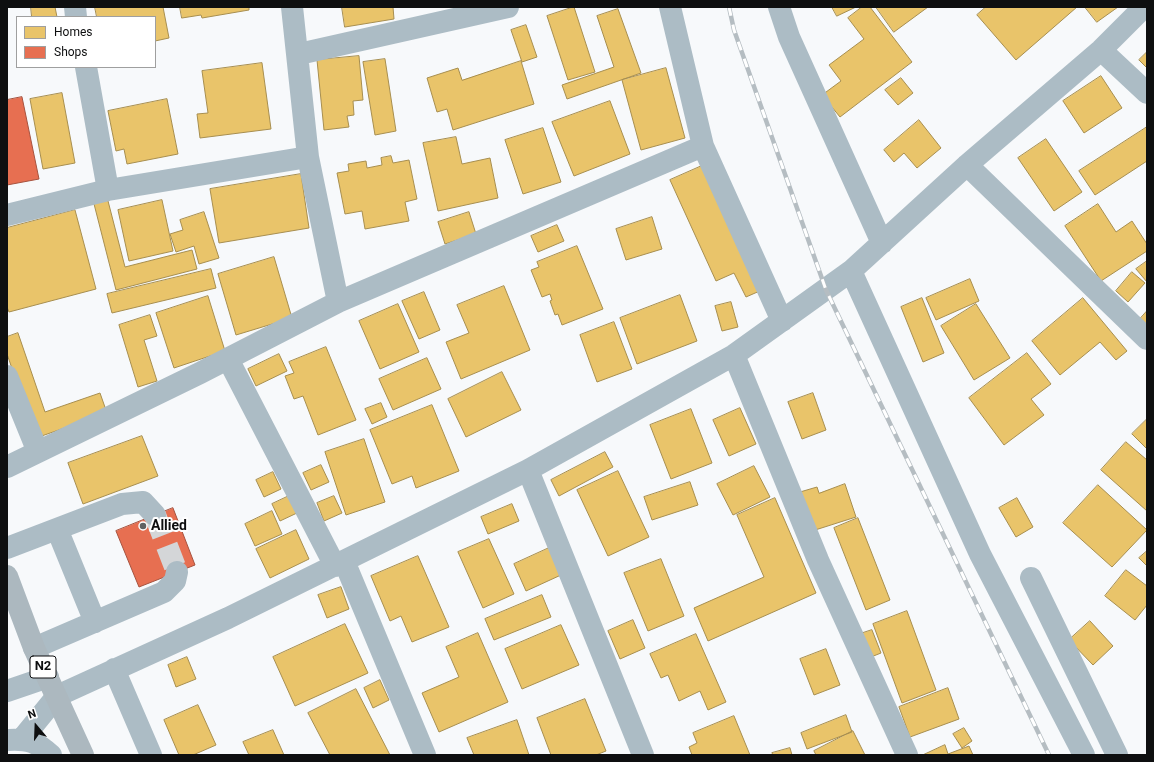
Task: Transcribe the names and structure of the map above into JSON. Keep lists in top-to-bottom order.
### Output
{
  "streets": {
    "highway": ["N2"]
  },
  "places": ["Allied"],
  "legend": ["Homes", "Shops"],
  "north": "top"
}
